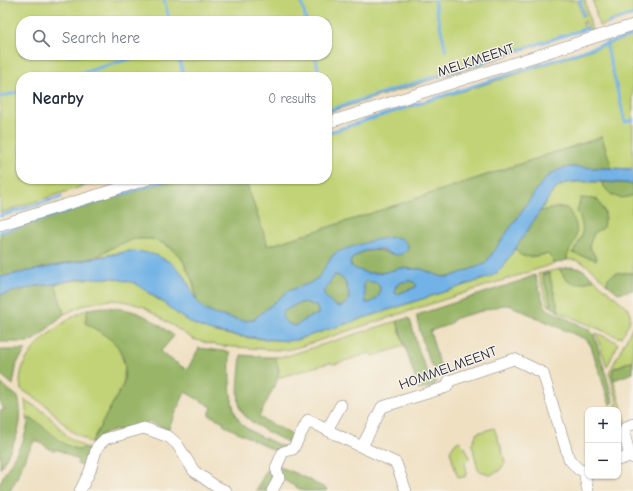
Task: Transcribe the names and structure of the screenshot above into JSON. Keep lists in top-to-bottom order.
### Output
{
  "streets": {
    "street": ["MELKMEENT", "HOMMELMEENT"]
  },
  "page": {
    "search": "Search here",
    "heading": ["Nearby", "0 results"],
    "map_buttons": ["+", "−"]
  }
}
